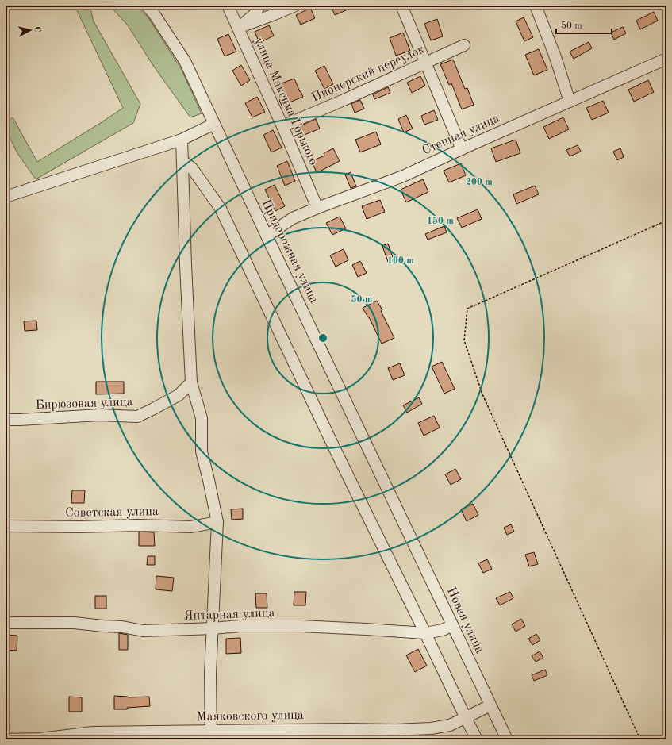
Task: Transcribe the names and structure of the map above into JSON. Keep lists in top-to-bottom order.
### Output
{
  "streets": {
    "street": [
      "Пионерский переулок",
      "улица Максима Горького",
      "Степная улица",
      "Придорожная улица",
      "Бирюзовая улица",
      "Советская улица",
      "Янтарная улица",
      "Новая улица",
      "Маяковского улица"
    ]
  },
  "crossings": [
    ["Пионерский переулок", "улица Максима Горького"],
    ["улица Максима Горького", "Степная улица"],
    ["Степная улица", "Придорожная улица"],
    ["Придорожная улица", "Новая улица"],
    ["Янтарная улица", "Новая улица"],
    ["Новая улица", "Маяковского улица"]
  ],
  "scale_bar": "50 m",
  "north": "right",
  "rings": [
    "200 m",
    "150 m",
    "100 m",
    "50 m"
  ]
}
